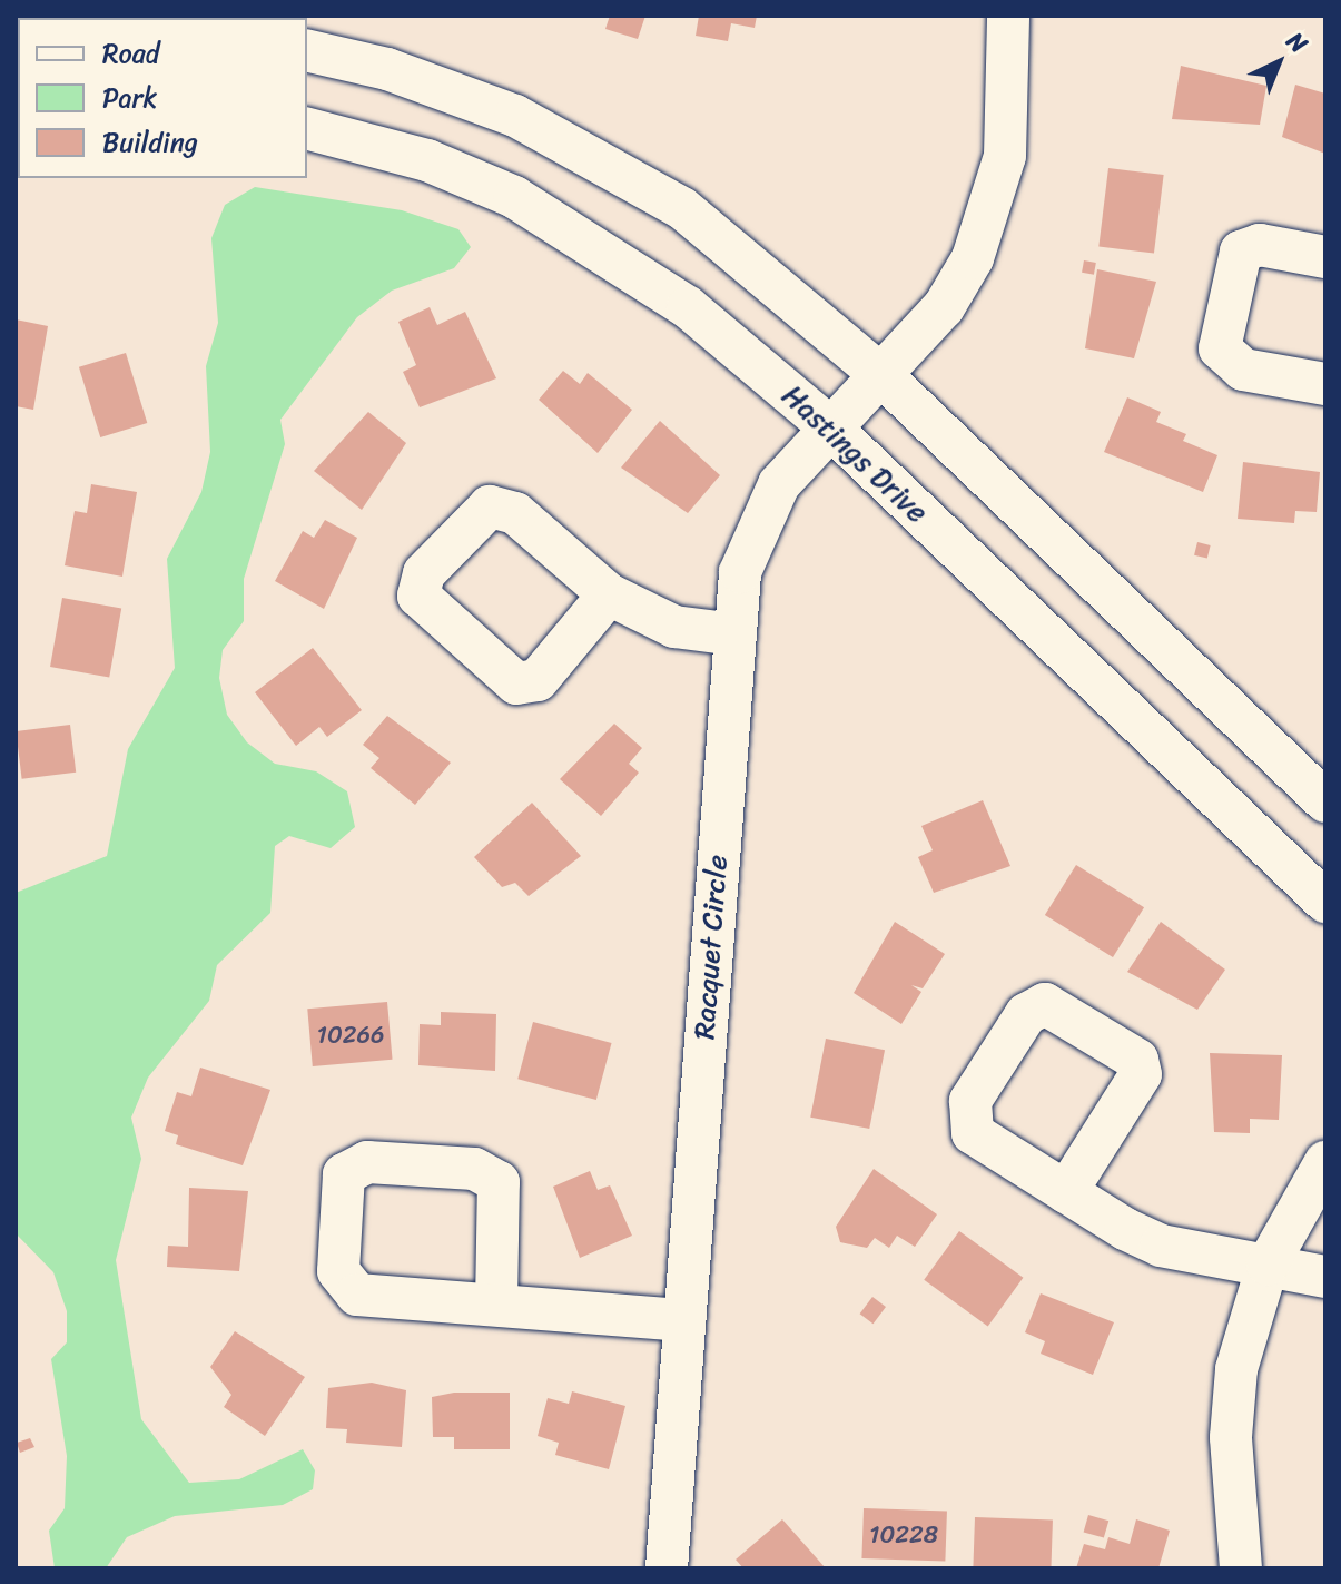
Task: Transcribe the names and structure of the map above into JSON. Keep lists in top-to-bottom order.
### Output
{
  "streets": {
    "street": ["Hastings Drive", "Racquet Circle"]
  },
  "crossings": [
    ["Hastings Drive", "Racquet Circle"]
  ],
  "house_numbers": ["10266", "10228"],
  "legend": ["Road", "Park", "Building"],
  "north": "top right"
}
